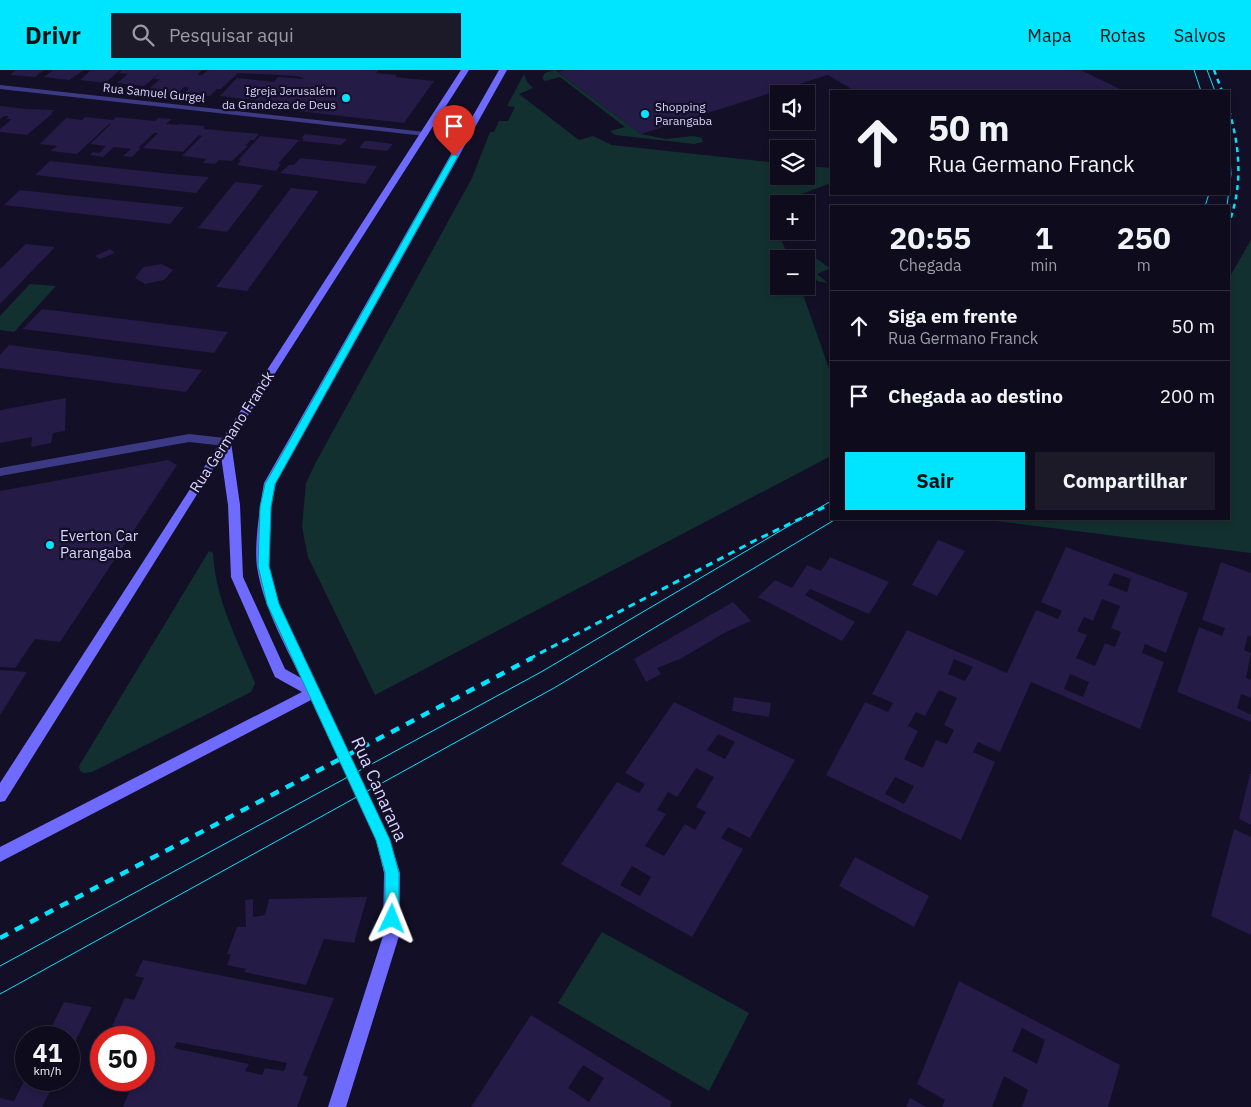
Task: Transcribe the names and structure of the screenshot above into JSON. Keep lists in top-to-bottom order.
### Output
{
  "streets": {
    "main road": ["Rua Germano Franck", "Rua Canarana"],
    "street": ["Rua Samuel Gurgel"]
  },
  "crossings": [
    ["Rua Samuel Gurgel", "Rua Germano Franck"]
  ],
  "places": ["Igreja Jerusalém da Grandeza de Deus", "Shopping Parangaba", "Everton Car Parangaba"],
  "page": {
    "header": "Drivr",
    "search": "Pesquisar aqui",
    "nav": ["Mapa", "Rotas", "Salvos"],
    "map_buttons": ["+", "−"],
    "turn": ["50 m", "Rua Germano Franck"],
    "eta": [
      "20:55",
      "Chegada",
      "1",
      "min",
      "250",
      "m"
    ],
    "list": [
      {
        "name": "Siga em frente",
        "note": "Rua Germano Franck",
        "value": "50 m"
      },
      {
        "name": "Chegada ao destino",
        "value": "200 m"
      }
    ],
    "buttons": ["Sair", "Compartilhar"],
    "speed": "41 km/h",
    "limit": "50"
  }
}
